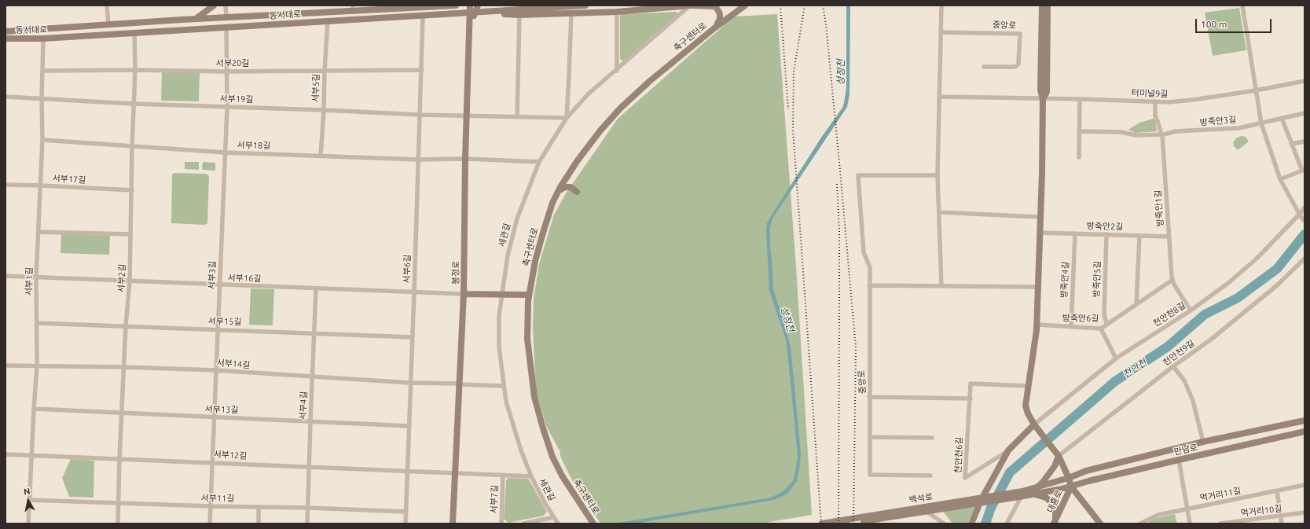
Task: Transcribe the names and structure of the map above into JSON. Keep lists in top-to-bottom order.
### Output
{
  "streets": {
    "street": [
      "동서대로",
      "중앙로",
      "축구센터로",
      "서부20길",
      "서부5길",
      "터미널9길",
      "서부19길",
      "방죽안3길",
      "서부18길",
      "서부17길",
      "방죽안1길",
      "방죽안2길",
      "세관길",
      "서부6길",
      "봉정로",
      "서부3길",
      "서부2길",
      "서부16길",
      "방죽안5길",
      "방죽안4길",
      "서부1길",
      "천안천8길",
      "방죽안6길",
      "서부15길",
      "천안천9길",
      "서부14길",
      "서부4길",
      "서부13길",
      "만남로",
      "서부12길",
      "천안천6길",
      "먹거리11길",
      "서부11길",
      "백석로",
      "서부7길",
      "대흥로",
      "먹거리10길"
    ]
  },
  "crossings": [
    ["동서대로", "서부5길"],
    ["동서대로", "서부6길"],
    ["동서대로", "봉정로"],
    ["동서대로", "서부3길"],
    ["동서대로", "서부2길"],
    ["동서대로", "서부1길"],
    ["중앙로", "천안천6길"],
    ["서부20길", "서부5길"],
    ["서부20길", "서부6길"],
    ["서부20길", "서부3길"],
    ["서부20길", "서부2길"],
    ["서부20길", "서부1길"],
    ["서부5길", "서부19길"],
    ["서부5길", "서부18길"],
    ["터미널9길", "방죽안1길"],
    ["서부19길", "세관길"],
    ["서부19길", "서부6길"],
    ["서부19길", "봉정로"],
    ["서부19길", "서부3길"],
    ["서부19길", "서부2길"],
    ["서부19길", "서부1길"],
    ["방죽안3길", "방죽안1길"],
    ["서부18길", "세관길"],
    ["서부18길", "서부6길"],
    ["서부18길", "봉정로"],
    ["서부18길", "서부3길"],
    ["서부18길", "서부2길"],
    ["서부18길", "서부1길"],
    ["서부17길", "서부2길"],
    ["서부17길", "서부1길"],
    ["방죽안1길", "방죽안2길"],
    ["방죽안1길", "천안천8길"],
    ["방죽안1길", "방죽안6길"],
    ["방죽안2길", "방죽안5길"],
    ["방죽안2길", "방죽안4길"],
    ["세관길", "서부14길"],
    ["세관길", "서부12길"],
    ["서부6길", "서부16길"],
    ["서부6길", "서부15길"],
    ["서부6길", "서부14길"],
    ["서부6길", "서부13길"],
    ["서부6길", "서부12길"],
    ["서부6길", "서부11길"],
    ["봉정로", "서부16길"],
    ["봉정로", "서부14길"],
    ["봉정로", "서부12길"],
    ["서부3길", "서부16길"],
    ["서부3길", "서부15길"],
    ["서부3길", "서부14길"],
    ["서부3길", "서부13길"],
    ["서부3길", "서부12길"],
    ["서부3길", "서부11길"],
    ["서부2길", "서부16길"],
    ["서부2길", "서부15길"],
    ["서부2길", "서부14길"],
    ["서부2길", "서부13길"],
    ["서부2길", "서부12길"],
    ["서부2길", "서부11길"],
    ["서부16길", "서부1길"],
    ["서부16길", "서부4길"],
    ["방죽안5길", "방죽안6길"],
    ["방죽안4길", "방죽안6길"],
    ["서부1길", "서부15길"],
    ["서부1길", "서부14길"],
    ["서부1길", "서부13길"],
    ["서부1길", "서부12길"],
    ["서부1길", "서부11길"],
    ["천안천8길", "천안천6길"],
    ["서부15길", "서부4길"],
    ["천안천9길", "만남로"],
    ["서부14길", "서부4길"],
    ["서부4길", "서부13길"],
    ["서부4길", "서부12길"],
    ["서부4길", "서부11길"],
    ["만남로", "대흥로"],
    ["서부12길", "서부7길"]
  ],
  "water": ["성정천", "천안천"],
  "scale_bar": "100 m",
  "north": "top"
}
